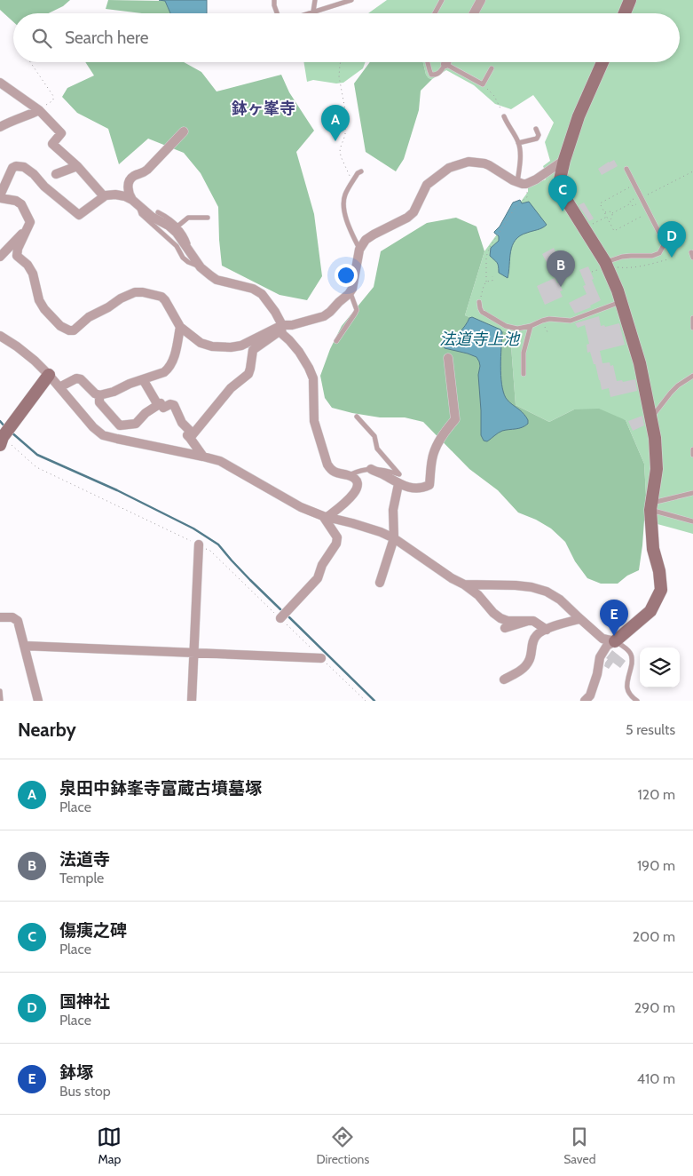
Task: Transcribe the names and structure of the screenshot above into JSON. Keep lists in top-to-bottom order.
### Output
{
  "districts": ["鉢ヶ峯寺"],
  "water": ["法道寺上池"],
  "page": {
    "search": "Search here",
    "pins": [
      "A",
      "C",
      "D",
      "B",
      "E"
    ],
    "heading": ["Nearby", "5 results"],
    "list": [
      {
        "mark": "A",
        "name": "泉田中鉢峯寺富蔵古墳墓塚",
        "note": "Place",
        "value": "120 m"
      },
      {
        "mark": "B",
        "name": "法道寺",
        "note": "Temple",
        "value": "190 m"
      },
      {
        "mark": "C",
        "name": "傷痍之碑",
        "note": "Place",
        "value": "200 m"
      },
      {
        "mark": "D",
        "name": "国神社",
        "note": "Place",
        "value": "290 m"
      },
      {
        "mark": "E",
        "name": "鉢塚",
        "note": "Bus stop",
        "value": "410 m"
      }
    ],
    "nav": ["Map", "Directions", "Saved"]
  }
}
